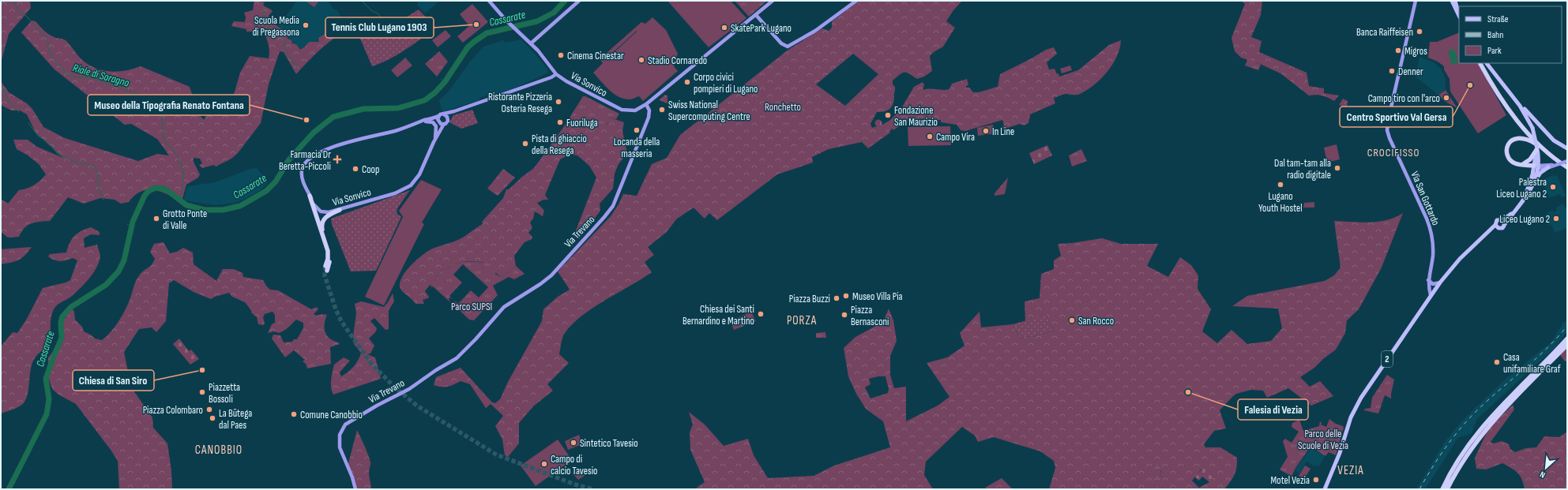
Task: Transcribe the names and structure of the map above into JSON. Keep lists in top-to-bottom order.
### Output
{
  "streets": {
    "main road": [
      "Via Sonvico",
      "Via San Gottardo",
      "Via Trevano",
      "2"
    ]
  },
  "crossings": [
    ["Via Sonvico", "Via Trevano"],
    ["Via San Gottardo", "2"]
  ],
  "districts": [
    "CROCIFISSO",
    "PORZA",
    "CANOBBIO",
    "VEZIA"
  ],
  "water": ["Cassarate", "Riale di Soragno"],
  "parks": ["Ronchetto", "Parco SUPSI", "Parco delle Scuole di Vezia"],
  "places": {
    "other": [
      "Tennis Club Lugano 1903",
      "Scuola Media di Pregassona",
      "SkatePark Lugano",
      "Banca Raiffeisen",
      "Migros",
      "Cinema Cinestar",
      "Stadio Cornaredo",
      "Denner",
      "Corpo civici pompieri di Lugano",
      "Centro Sportivo Val Gersa",
      "Campo tiro con l'arco",
      "Ristorante Pizzeria Osteria Resega",
      "Swiss National Supercomputing Centre",
      "Fondazione San Maurizio",
      "Museo della Tipografia Renato Fontana",
      "Fuoriluga",
      "Locanda della masseria",
      "In Line",
      "Campo Vira",
      "Pista di ghiaccio della Resega",
      "Dal tam-tam alla radio digitale",
      "Coop",
      "Lugano Youth Hostel",
      "Palestra Liceo Lugano 2",
      "Grotto Ponte di Valle",
      "Liceo Lugano 2",
      "Museo Villa Pia",
      "Piazza Buzzi",
      "Chiesa dei Santi Bernardino e Martino",
      "Piazza Bernasconi",
      "San Rocco",
      "Casa unifamiliare Graf",
      "Chiesa di San Siro",
      "Piazzetta Bossoli",
      "Falesia di Vezia",
      "Piazza Colombaro",
      "Comune Canobbio",
      "La Bütega dal Paes",
      "Sintetico Tavesio",
      "Campo di calcio Tavesio",
      "Motel Vezia"
    ],
    "health": ["Farmacia Dr Beretta-Piccoli"]
  },
  "legend": ["Straße", "Bahn", "Park"],
  "north": "bottom left"
}
